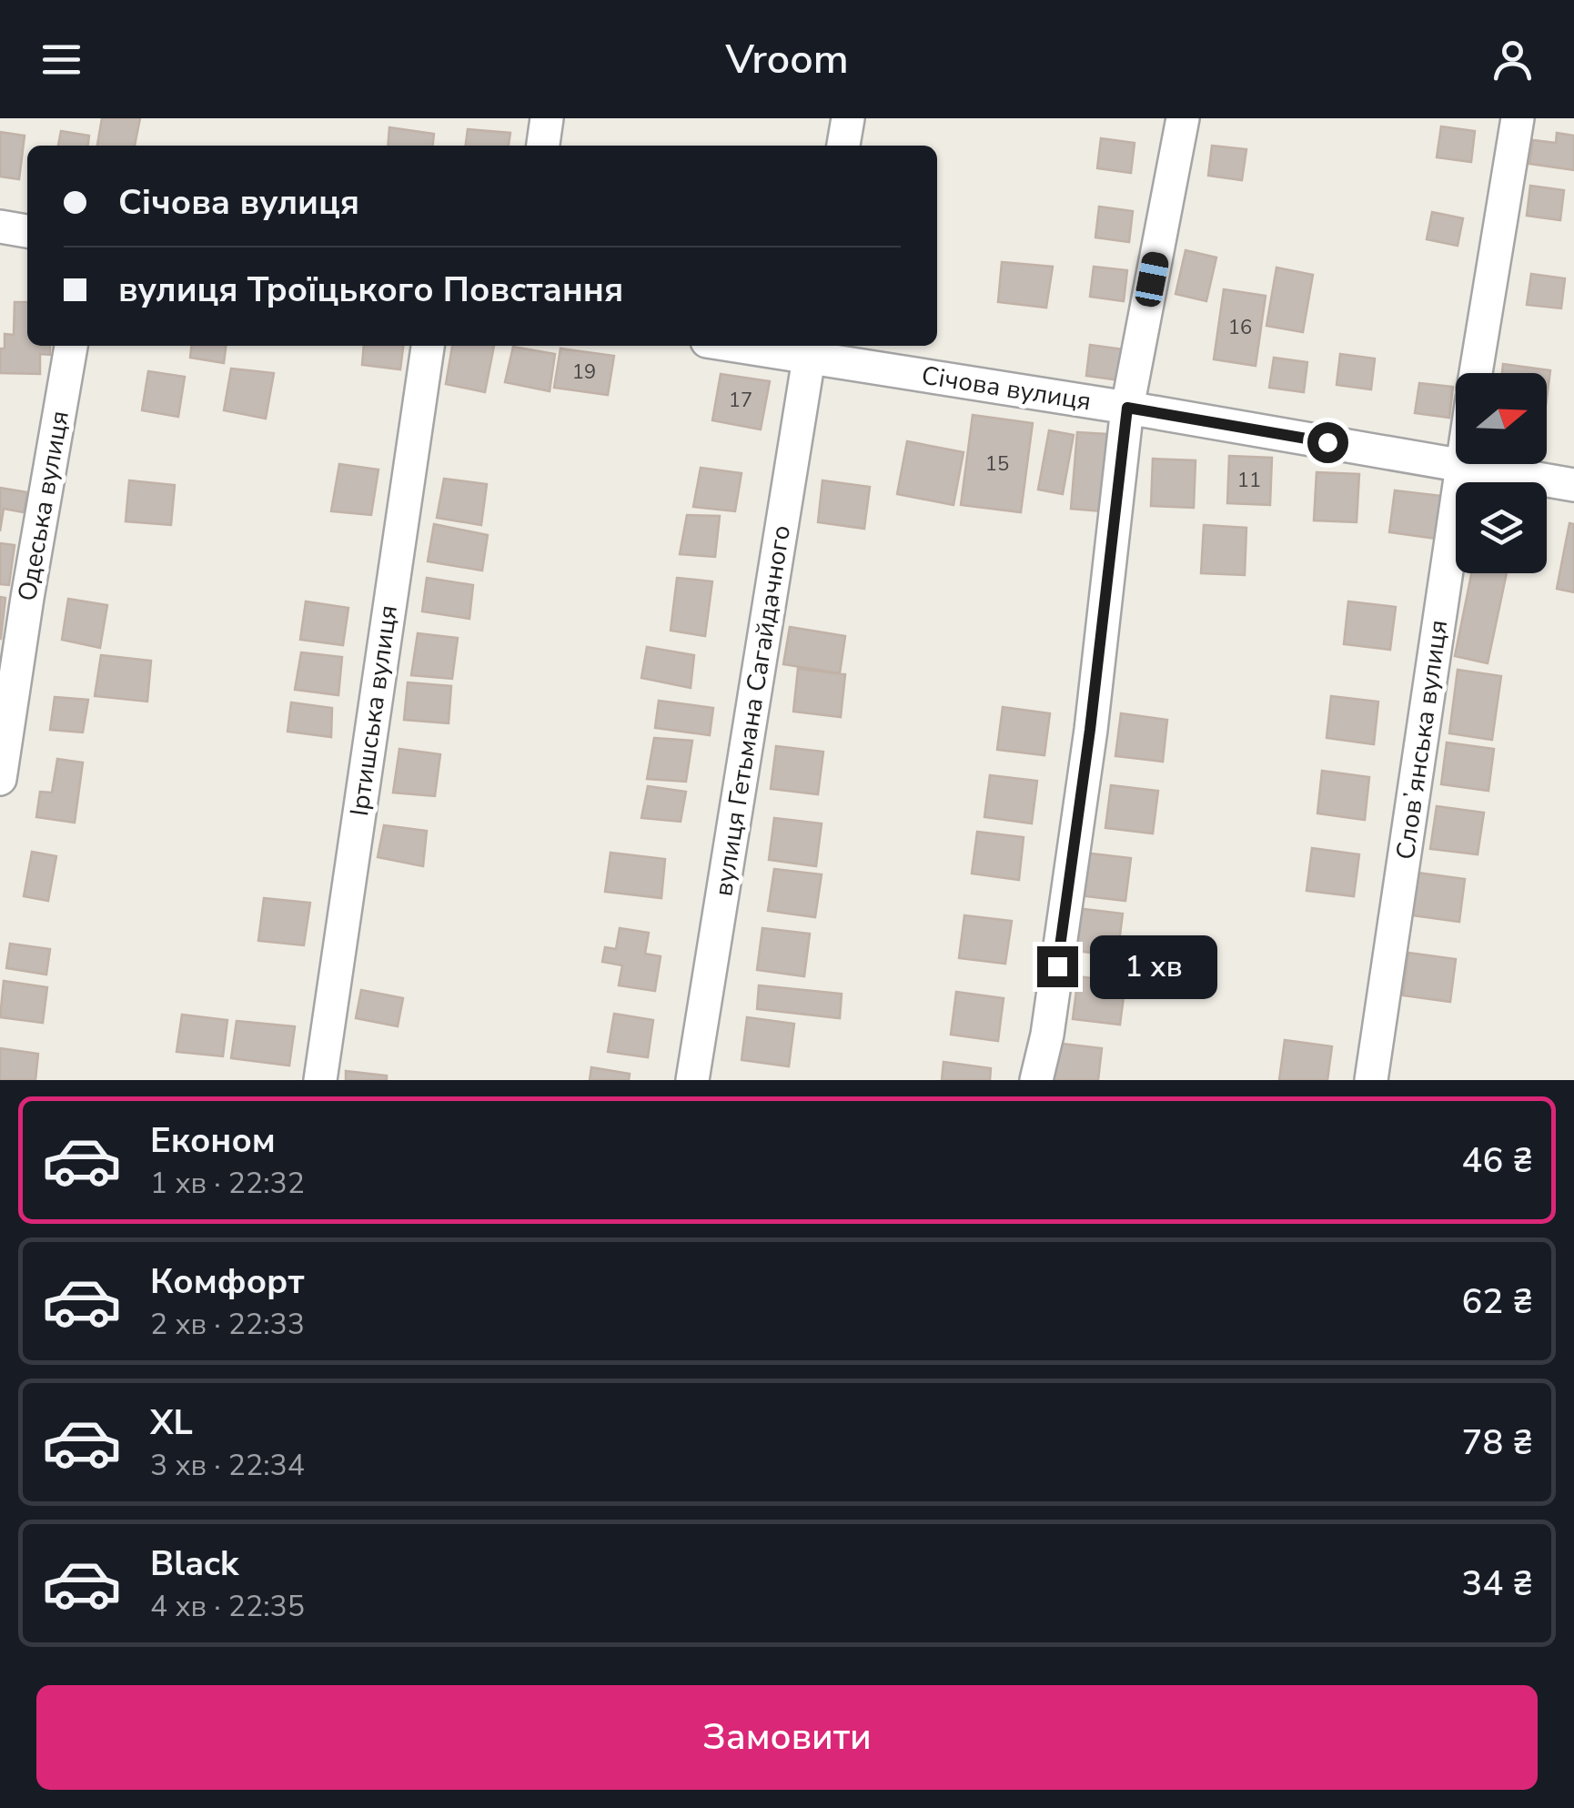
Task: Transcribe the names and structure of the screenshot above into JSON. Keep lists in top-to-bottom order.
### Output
{
  "streets": {
    "street": [
      "Січова вулиця",
      "Одеська вулиця",
      "Іртишська вулиця",
      "вулиця Гетьмана Сагайдачного",
      "Словʼянська вулиця"
    ]
  },
  "crossings": [
    ["Січова вулиця", "вулиця Гетьмана Сагайдачного"],
    ["Січова вулиця", "Словʼянська вулиця"]
  ],
  "house_numbers": [
    "16",
    "19",
    "17",
    "15",
    "11"
  ],
  "north": "right",
  "page": {
    "header": "Vroom",
    "banner": ["Січова вулиця", "вулиця Троїцького Повстання"],
    "bubble": "1 хв",
    "list": [
      {
        "name": "Економ",
        "note": "1 хв · 22:32",
        "value": "46 ₴"
      },
      {
        "name": "Комфорт",
        "note": "2 хв · 22:33",
        "value": "62 ₴"
      },
      {
        "name": "XL",
        "note": "3 хв · 22:34",
        "value": "78 ₴"
      },
      {
        "name": "Black",
        "note": "4 хв · 22:35",
        "value": "34 ₴"
      }
    ],
    "buttons": "Замовити"
  }
}
